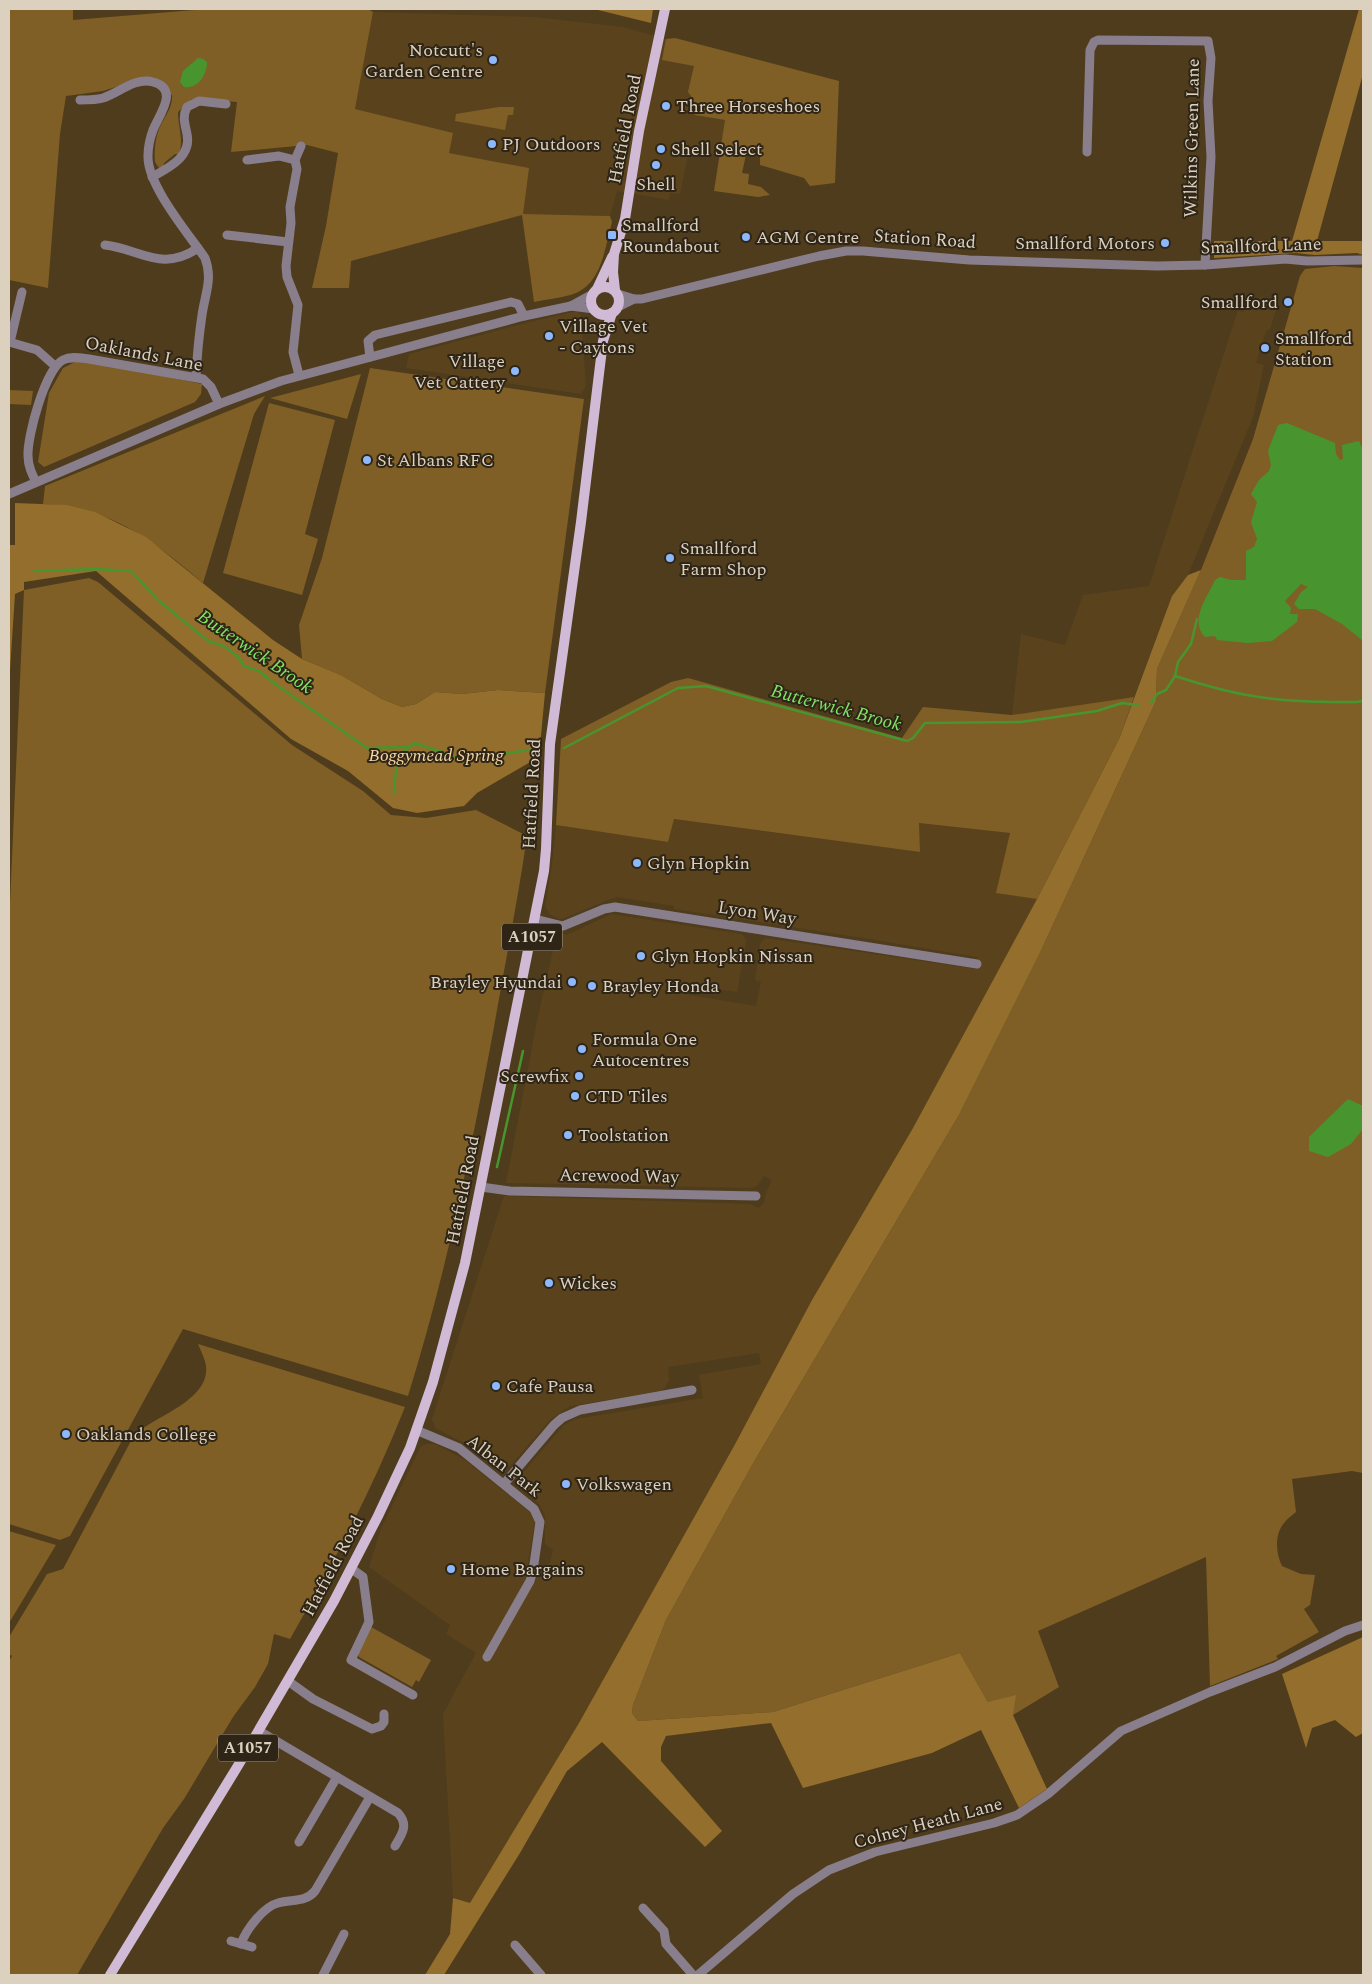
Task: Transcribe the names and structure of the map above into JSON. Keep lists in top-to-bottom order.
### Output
{
  "streets": {
    "main road": ["Hatfield Road", "A1057"],
    "street": [
      "Wilkins Green Lane",
      "Station Road",
      "Smallford Lane",
      "Oaklands Lane",
      "Lyon Way",
      "Acrewood Way",
      "Alban Park",
      "Colney Heath Lane"
    ]
  },
  "crossings": [
    ["Hatfield Road", "Station Road"],
    ["Hatfield Road", "Lyon Way"],
    ["Hatfield Road", "Acrewood Way"],
    ["Hatfield Road", "Alban Park"],
    ["Wilkins Green Lane", "Smallford Lane"],
    ["Station Road", "Smallford Lane"]
  ],
  "water": ["Butterwick Brook"],
  "parks": ["Boggymead Spring"],
  "places": {
    "other": [
      "Notcutt's Garden Centre",
      "Three Horseshoes",
      "PJ Outdoors",
      "Shell Select",
      "Shell",
      "AGM Centre",
      "Smallford Motors",
      "Smallford",
      "Village Vet - Caytons",
      "Smallford Station",
      "Village Vet Cattery",
      "St Albans RFC",
      "Smallford Farm Shop",
      "Glyn Hopkin",
      "Glyn Hopkin Nissan",
      "Brayley Hyundai",
      "Brayley Honda",
      "Formula One Autocentres",
      "Screwfix",
      "CTD Tiles",
      "Toolstation",
      "Wickes",
      "Cafe Pausa",
      "Oaklands College",
      "Volkswagen",
      "Home Bargains"
    ],
    "transit": ["Smallford Roundabout"]
  }
}
